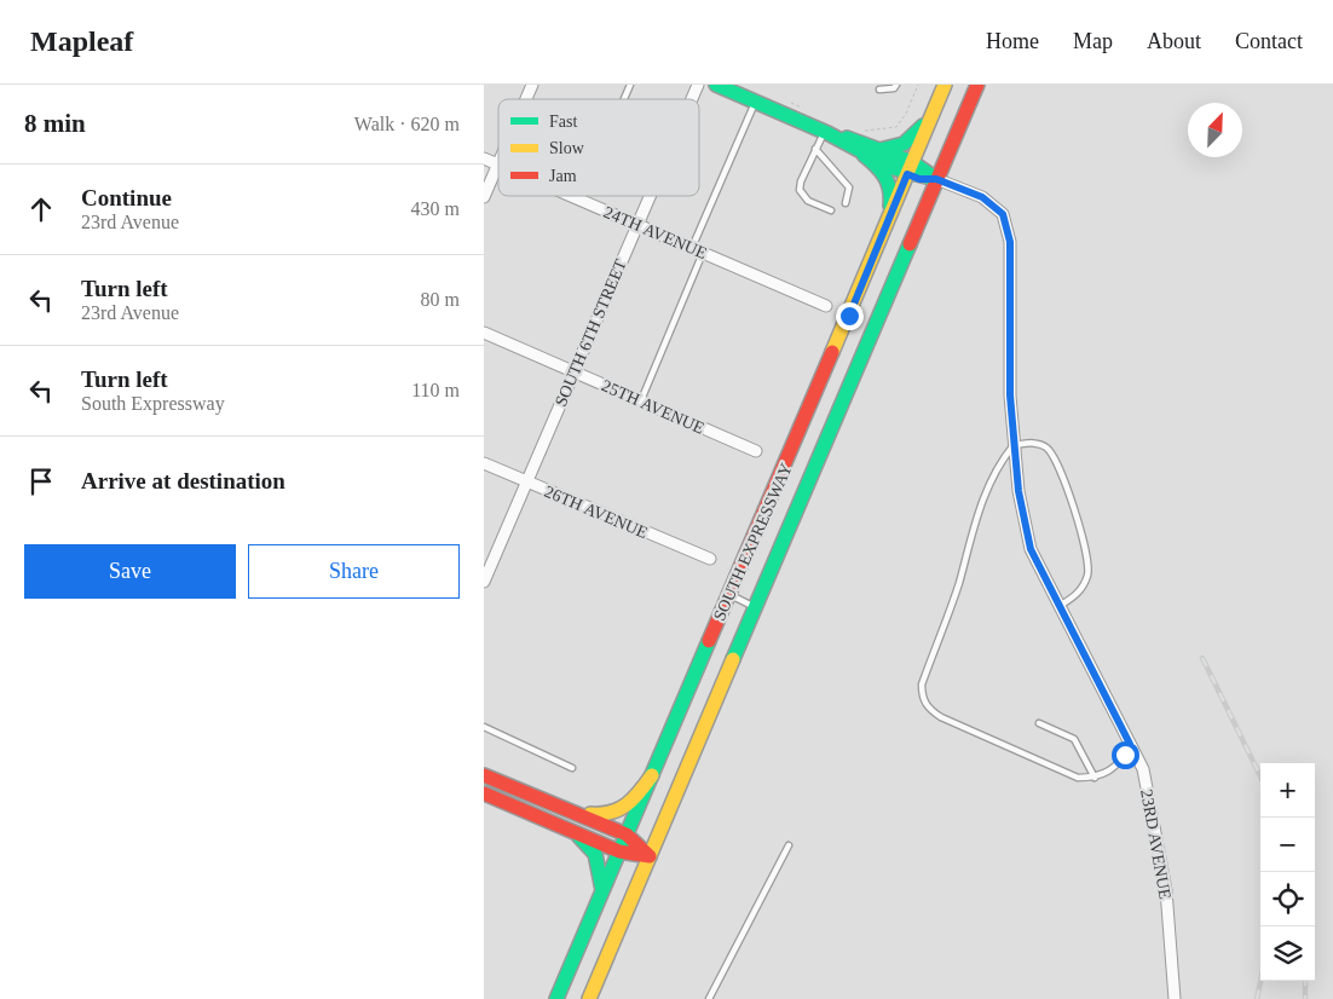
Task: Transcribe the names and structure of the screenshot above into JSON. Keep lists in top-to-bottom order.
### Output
{
  "streets": {
    "main road": ["SOUTH EXPRESSWAY", "23RD AVENUE"],
    "street": [
      "24TH AVENUE",
      "SOUTH 6TH STREET",
      "25TH AVENUE",
      "26TH AVENUE"
    ]
  },
  "crossings": [
    ["24TH AVENUE", "SOUTH 6TH STREET"],
    ["SOUTH 6TH STREET", "25TH AVENUE"],
    ["SOUTH 6TH STREET", "26TH AVENUE"],
    ["SOUTH EXPRESSWAY", "23RD AVENUE"]
  ],
  "legend": ["Fast", "Slow", "Jam"],
  "north": "top right",
  "page": {
    "header": "Mapleaf",
    "nav": [
      "Home",
      "Map",
      "About",
      "Contact"
    ],
    "heading": ["8 min", "Walk · 620 m"],
    "list": [
      ["Continue", "23rd Avenue", "430 m"],
      ["Turn left", "23rd Avenue", "80 m"],
      ["Turn left", "South Expressway", "110 m"],
      "Arrive at destination"
    ],
    "buttons": ["Save", "Share"],
    "map_buttons": ["+", "−"]
  }
}
